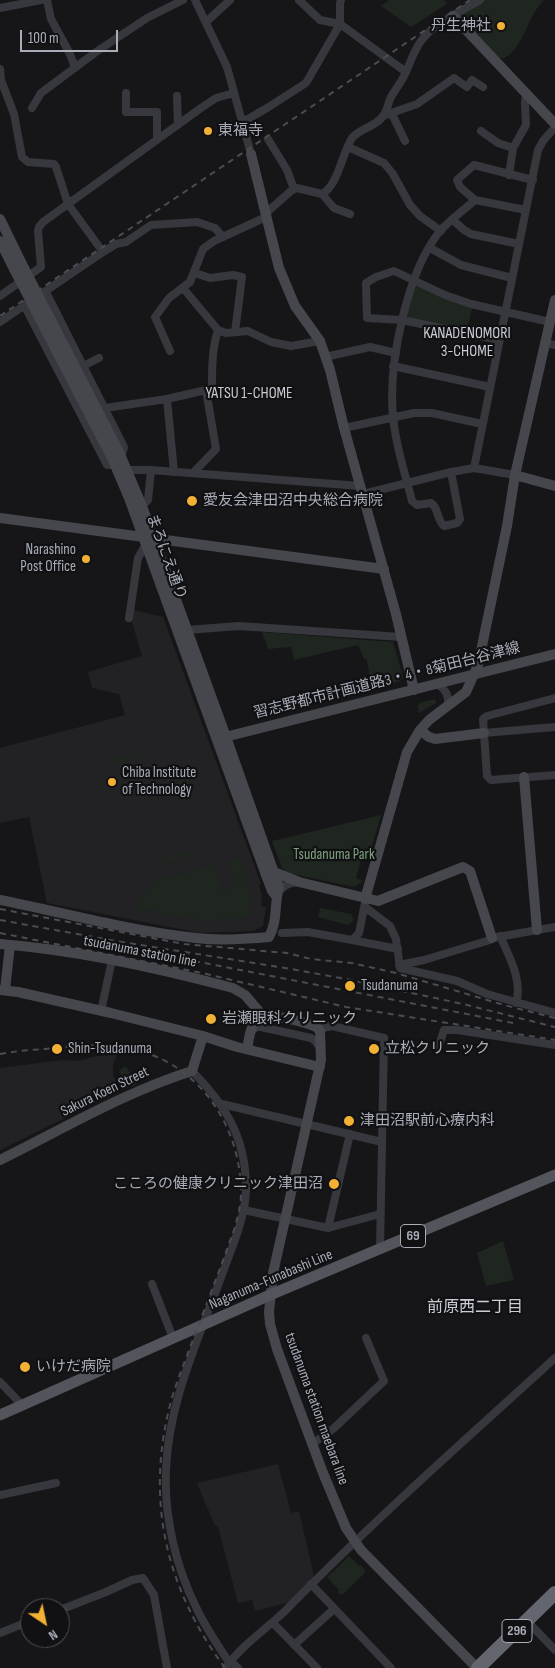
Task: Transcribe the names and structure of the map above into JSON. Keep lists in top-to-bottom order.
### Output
{
  "streets": {
    "highway": ["296"],
    "main road": ["69", "Naganuma-Funabashi Line"],
    "street": [
      "まろにえ通り",
      "習志野都市計画道路3・4・8菊田台谷津線",
      "tsudanuma station line",
      "Sakura Koen Street",
      "tsudanuma station maebara line"
    ]
  },
  "crossings": [
    ["まろにえ通り", "習志野都市計画道路3・4・8菊田台谷津線"],
    ["Naganuma-Funabashi Line", "tsudanuma station maebara line"],
    ["tsudanuma station maebara line", "296"]
  ],
  "districts": ["KANADENOMORI 3-CHOME", "YATSU 1-CHOME", "前原西二丁目"],
  "parks": ["Tsudanuma Park"],
  "places": [
    "丹生神社",
    "東福寺",
    "愛友会津田沼中央総合病院",
    "Narashino Post Office",
    "Chiba Institute of Technology",
    "Tsudanuma",
    "岩瀬眼科クリニック",
    "Shin-Tsudanuma",
    "立松クリニック",
    "津田沼駅前心療内科",
    "こころの健康クリニック津田沼",
    "いけだ病院"
  ],
  "scale_bar": "100 m",
  "north": "bottom right"
}
